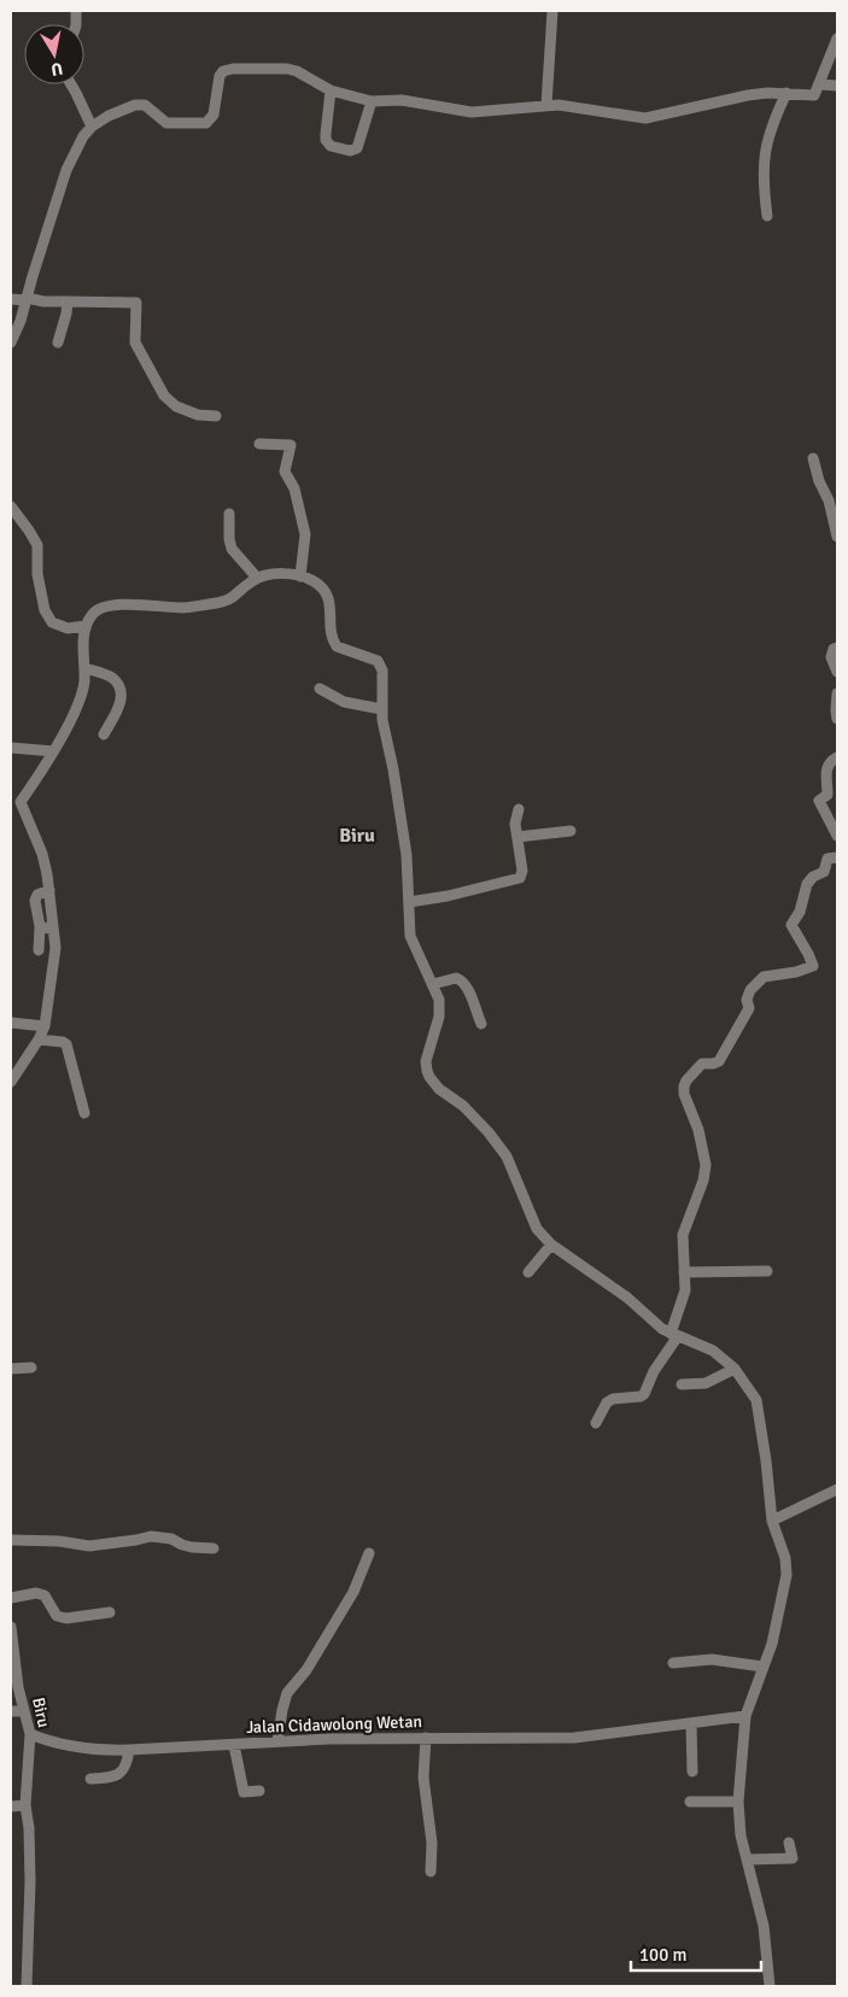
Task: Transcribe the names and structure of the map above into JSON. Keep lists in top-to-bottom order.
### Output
{
  "streets": {
    "street": ["Biru", "Jalan Cidawolong Wetan"]
  },
  "crossings": [
    ["Biru", "Jalan Cidawolong Wetan"]
  ],
  "districts": ["Biru"],
  "scale_bar": "100 m",
  "north": "bottom"
}
